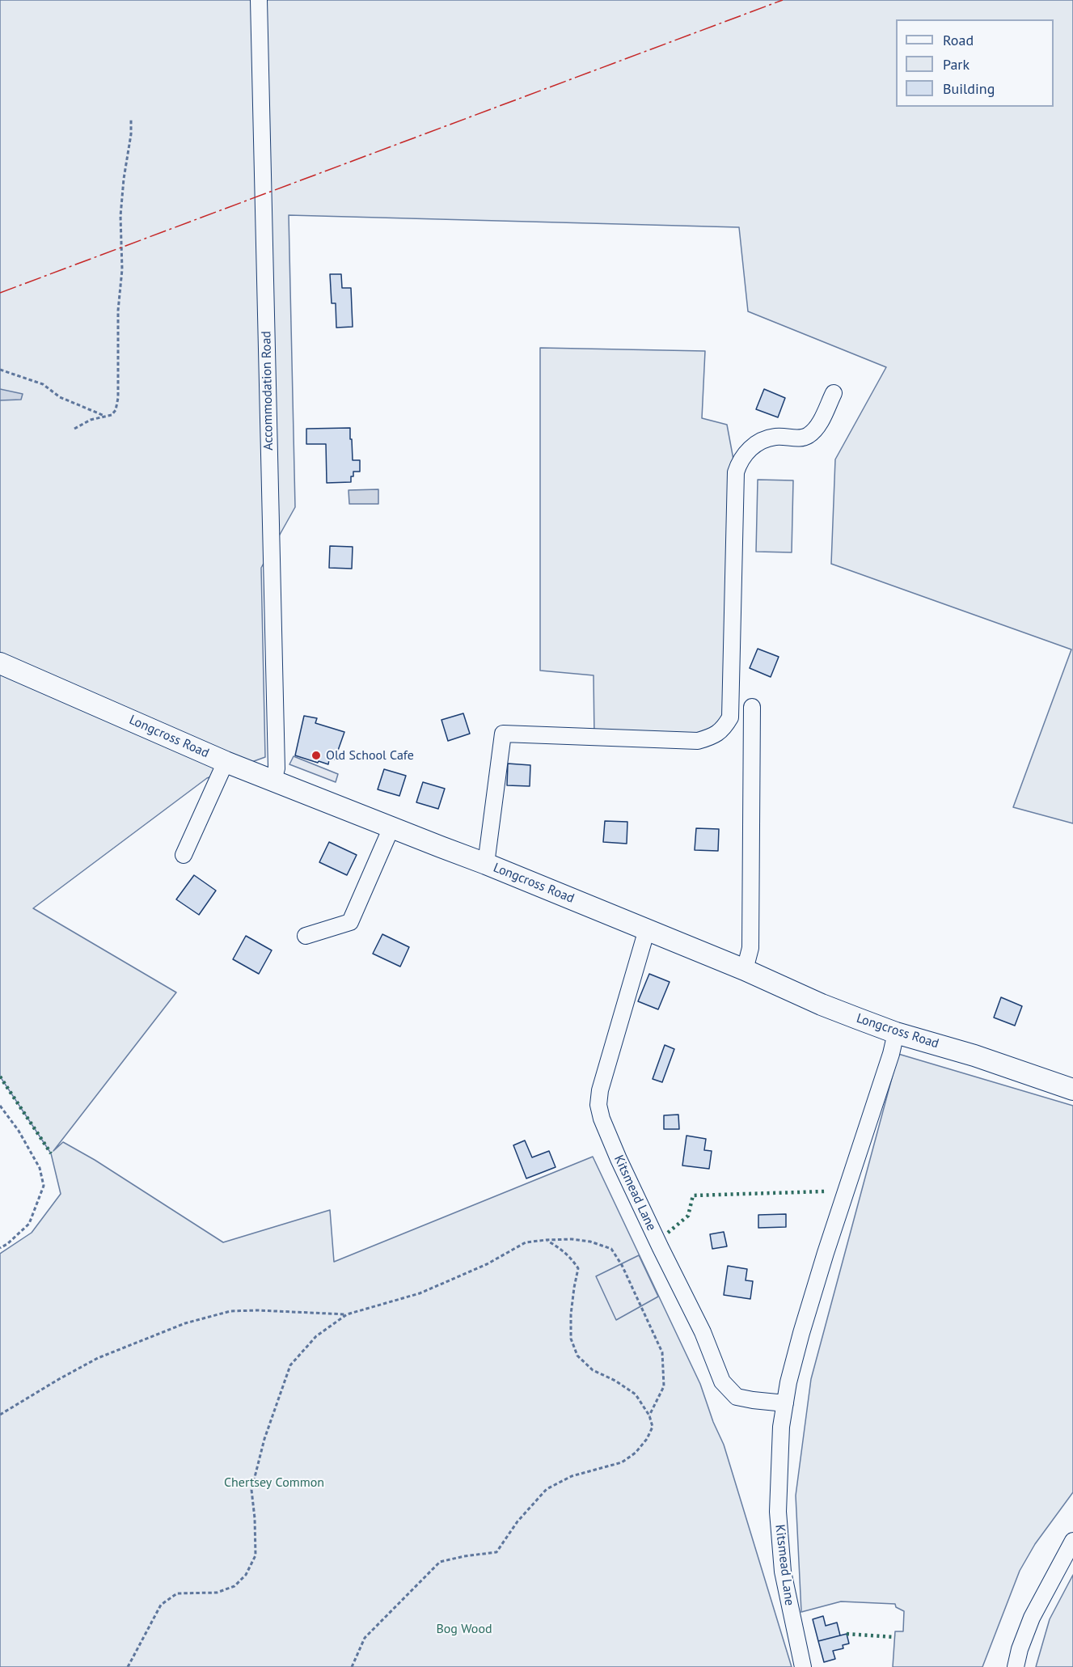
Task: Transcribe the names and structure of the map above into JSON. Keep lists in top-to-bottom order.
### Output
{
  "streets": {
    "main road": ["Longcross Road"],
    "street": ["Accommodation Road", "Kitsmead Lane"]
  },
  "crossings": [
    ["Accommodation Road", "Longcross Road"],
    ["Longcross Road", "Kitsmead Lane"]
  ],
  "parks": ["Chertsey Common", "Bog Wood"],
  "places": ["Old School Cafe"],
  "legend": ["Road", "Park", "Building"]
}
